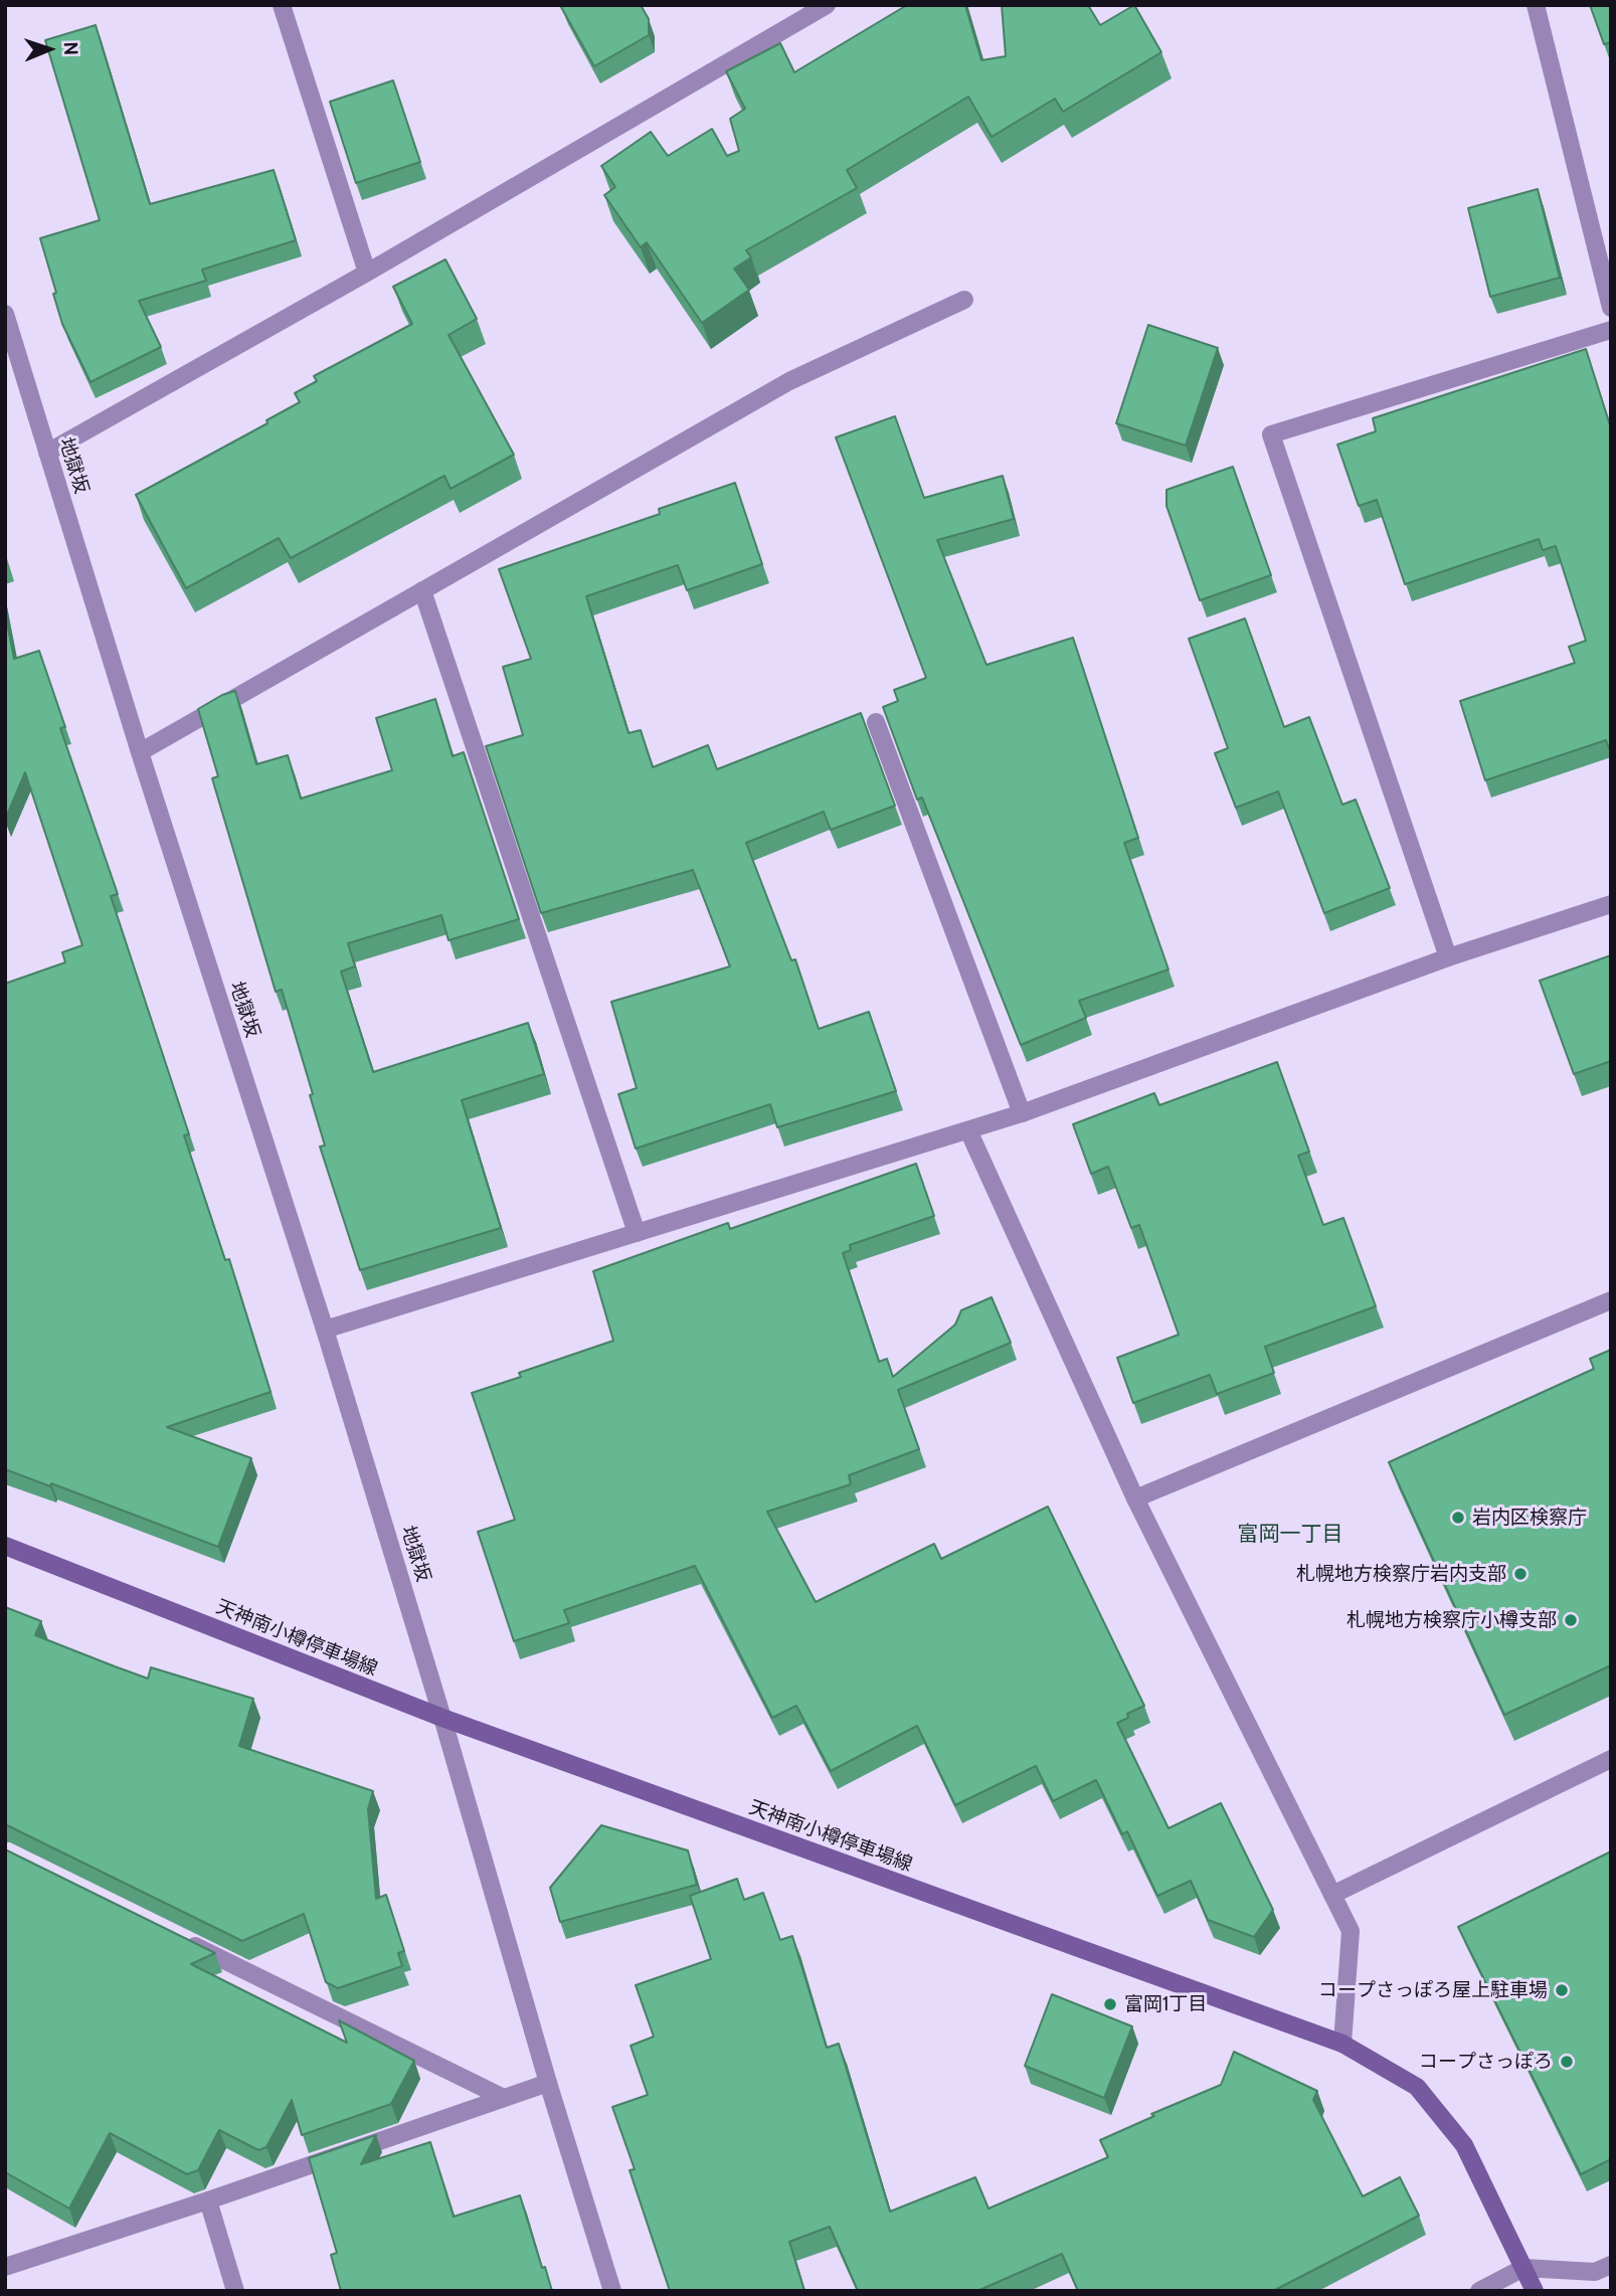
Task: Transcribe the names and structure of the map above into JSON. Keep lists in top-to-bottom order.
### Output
{
  "streets": {
    "main road": ["天神南小樽停車場線"],
    "street": ["地獄坂"]
  },
  "crossings": [
    ["地獄坂", "天神南小樽停車場線"]
  ],
  "districts": ["富岡一丁目"],
  "places": [
    "岩内区検察庁",
    "札幌地方検察庁岩内支部",
    "札幌地方検察庁小樽支部",
    "コープさっぽろ屋上駐車場",
    "富岡1丁目",
    "コープさっぽろ"
  ],
  "north": "right"
}
